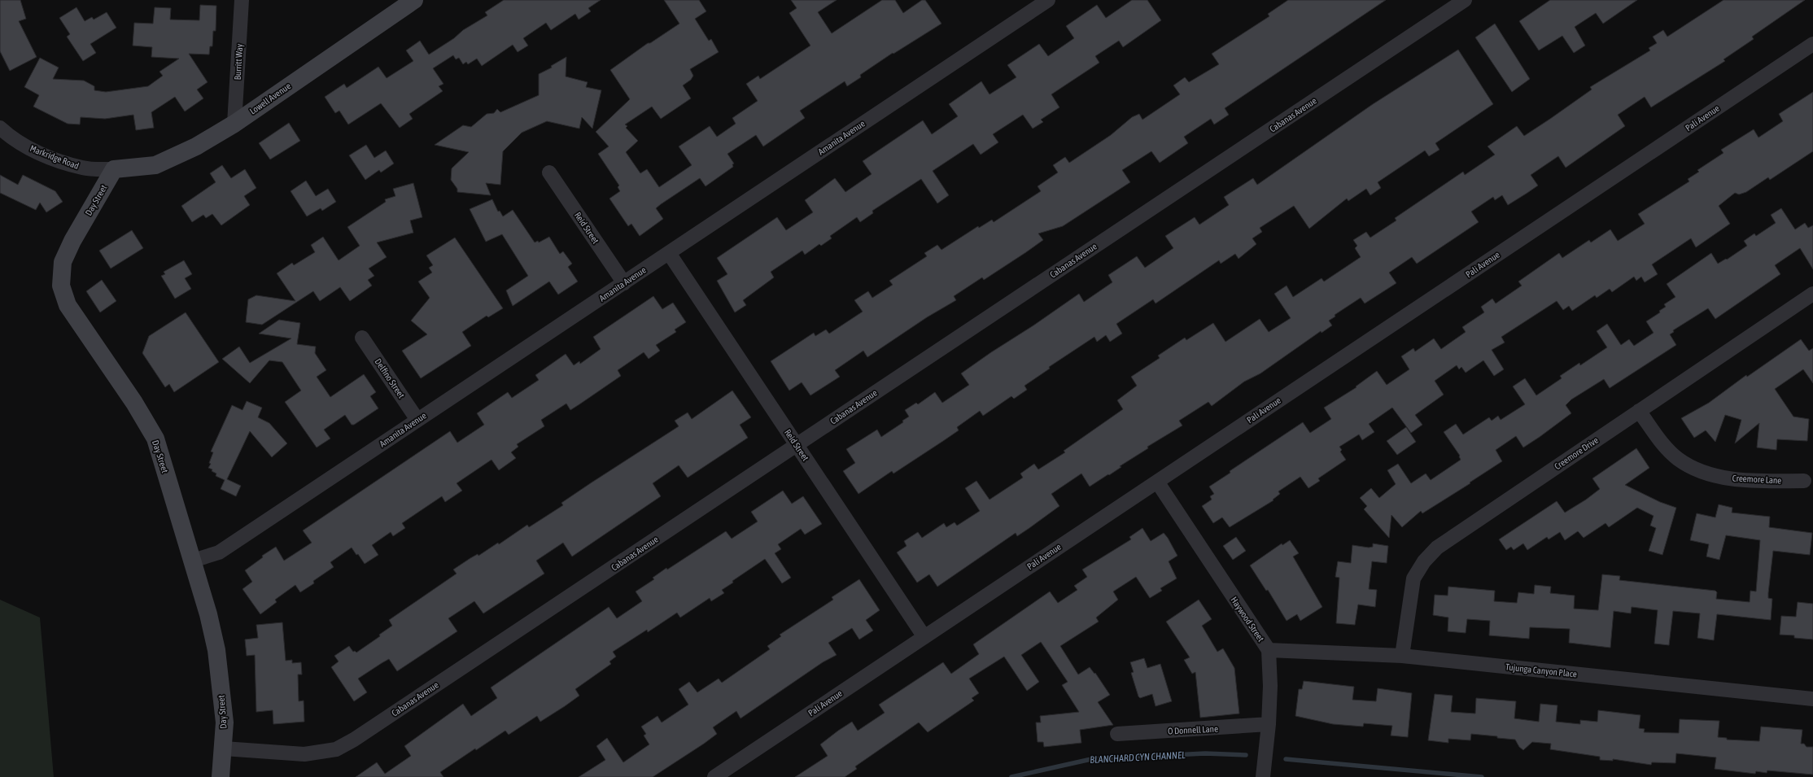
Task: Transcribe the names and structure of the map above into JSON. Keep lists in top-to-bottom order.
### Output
{
  "streets": {
    "street": [
      "Burritt Way",
      "Lowell Avenue",
      "Cabanas Avenue",
      "Pali Avenue",
      "Amanita Avenue",
      "Markridge Road",
      "Day Street",
      "Reid Street",
      "Delfino Street",
      "Creemore Drive",
      "Creemore Lane",
      "Haywood Street",
      "Tujunga Canyon Place",
      "O Donnell Lane"
    ]
  },
  "crossings": [
    ["Burritt Way", "Lowell Avenue"],
    ["Lowell Avenue", "Markridge Road"],
    ["Lowell Avenue", "Day Street"],
    ["Cabanas Avenue", "Day Street"],
    ["Cabanas Avenue", "Reid Street"],
    ["Pali Avenue", "Reid Street"],
    ["Pali Avenue", "Haywood Street"],
    ["Amanita Avenue", "Day Street"],
    ["Amanita Avenue", "Reid Street"],
    ["Amanita Avenue", "Delfino Street"],
    ["Markridge Road", "Day Street"],
    ["Creemore Drive", "Creemore Lane"],
    ["Creemore Drive", "Tujunga Canyon Place"],
    ["Haywood Street", "Tujunga Canyon Place"],
    ["Haywood Street", "O Donnell Lane"]
  ],
  "water": ["BLANCHARD CYN CHANNEL"]
}
